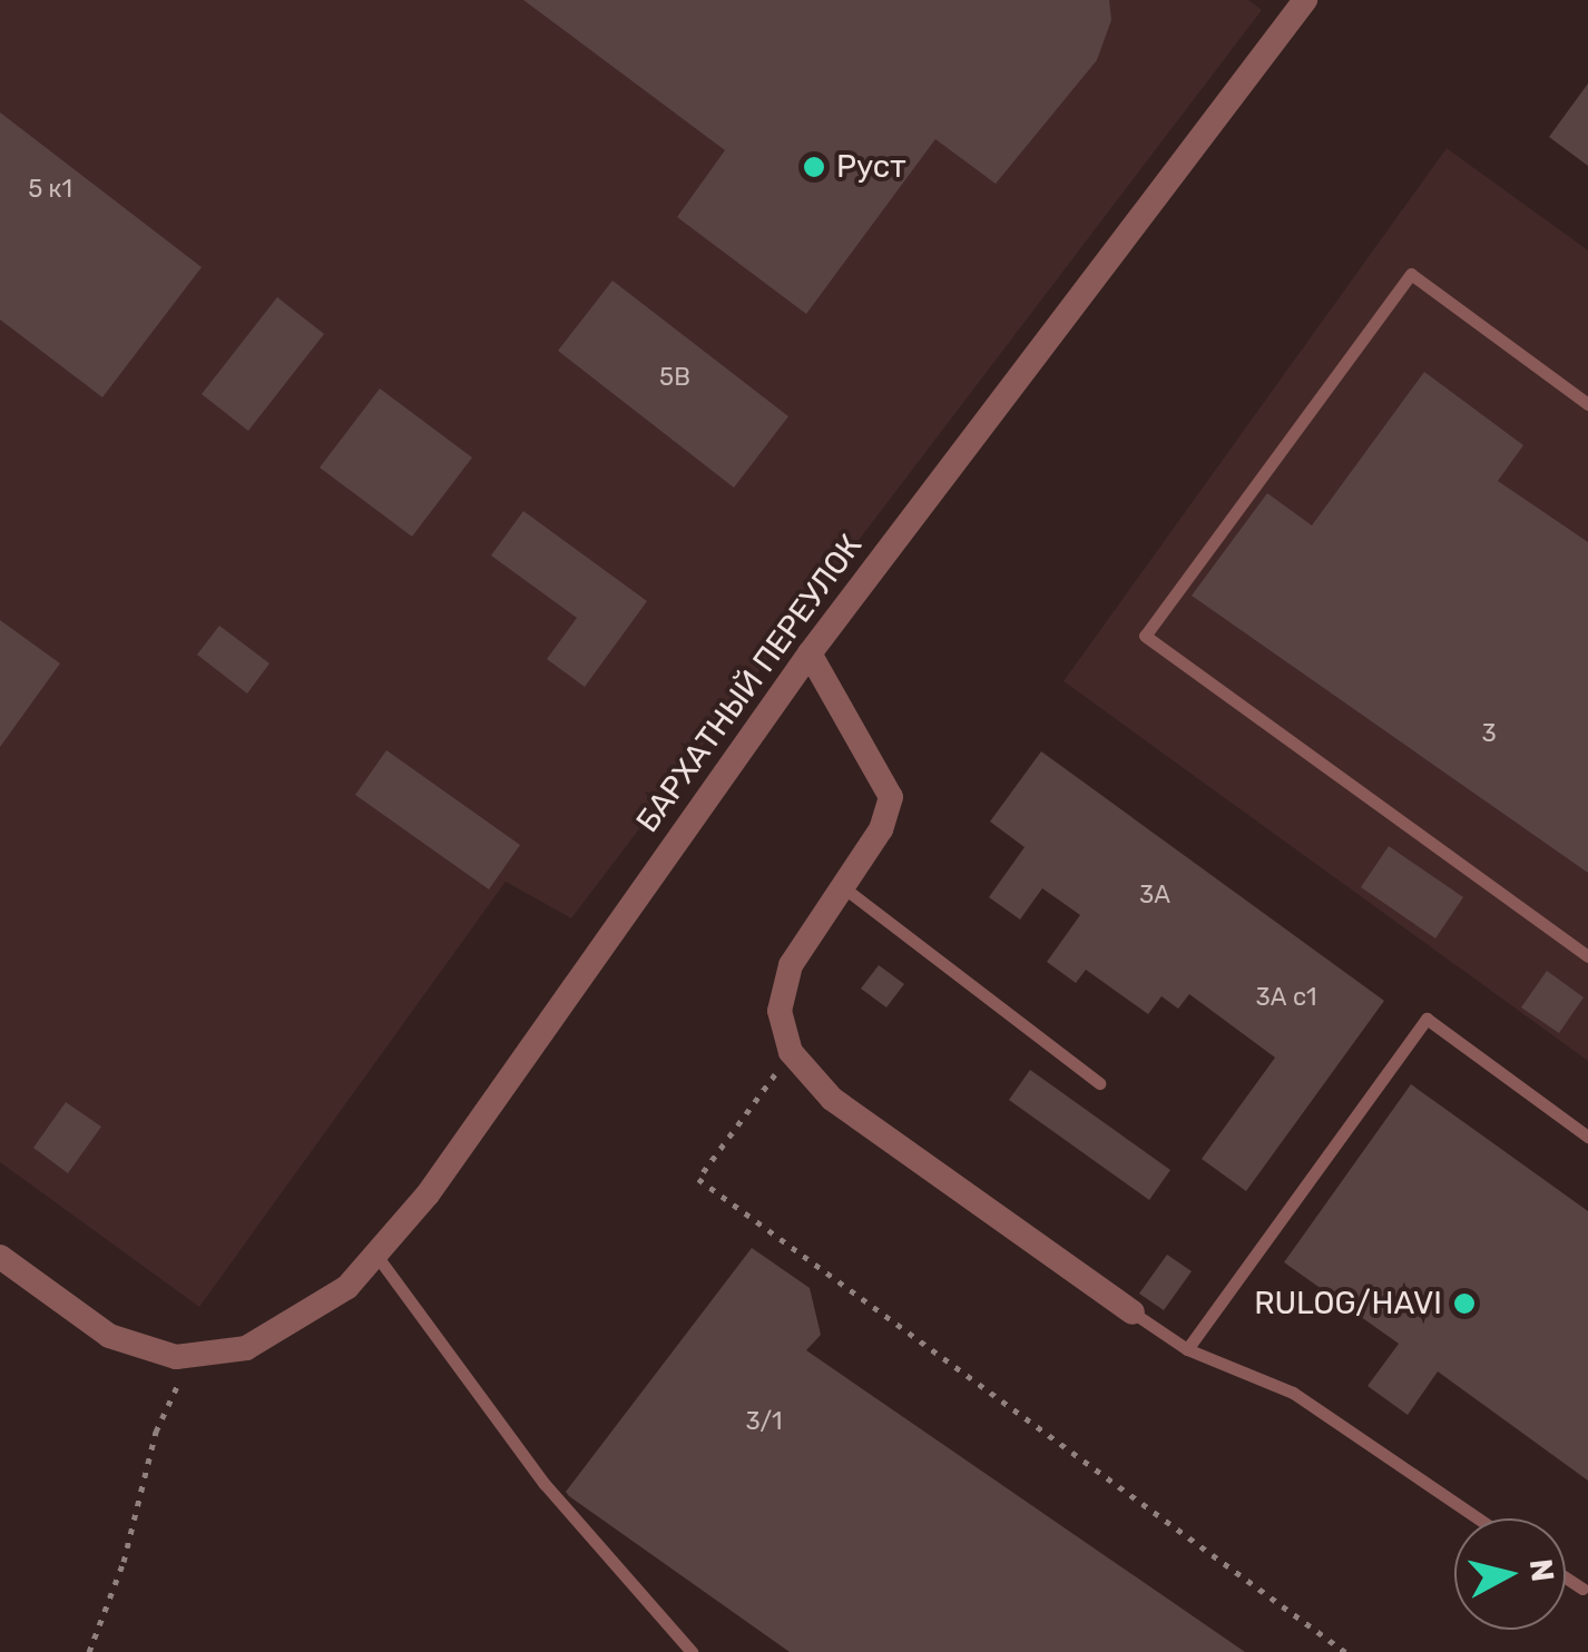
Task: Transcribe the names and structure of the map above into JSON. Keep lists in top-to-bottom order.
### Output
{
  "streets": {
    "street": ["БАРХАТНЫЙ ПЕРЕУЛОК"]
  },
  "places": ["Руст", "RULOG/HAVI"],
  "house_numbers": [
    "5 к1",
    "5В",
    "3",
    "3А",
    "3А с1",
    "3/1"
  ],
  "north": "right"
}
